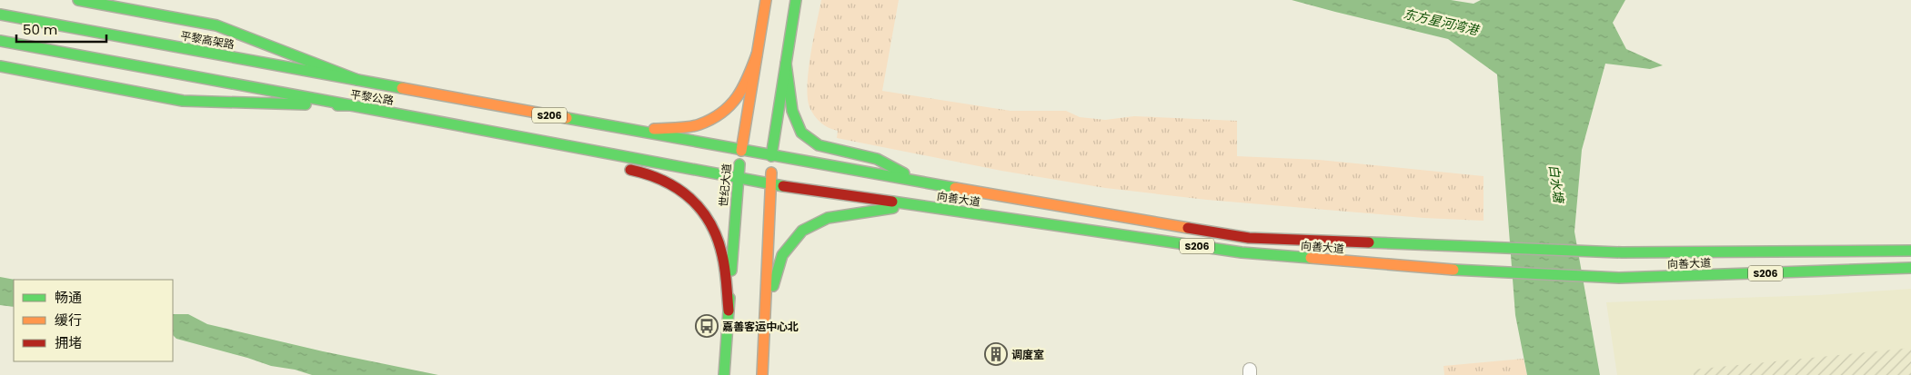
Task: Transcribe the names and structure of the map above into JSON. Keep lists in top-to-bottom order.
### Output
{
  "streets": {
    "main road": [
      "平黎高架路",
      "平黎公路",
      "S206",
      "世纪大道",
      "向善大道"
    ]
  },
  "crossings": [
    ["平黎高架路", "平黎公路"],
    ["平黎公路", "S206"],
    ["平黎公路", "世纪大道"],
    ["平黎公路", "向善大道"],
    ["世纪大道", "向善大道"]
  ],
  "water": ["东方星河湾港", "白水塘"],
  "places": {
    "bus stop": ["嘉善客运中心北"],
    "building": ["调度室"]
  },
  "legend": ["畅通", "缓行", "拥堵"],
  "scale_bar": "50 m"
}
